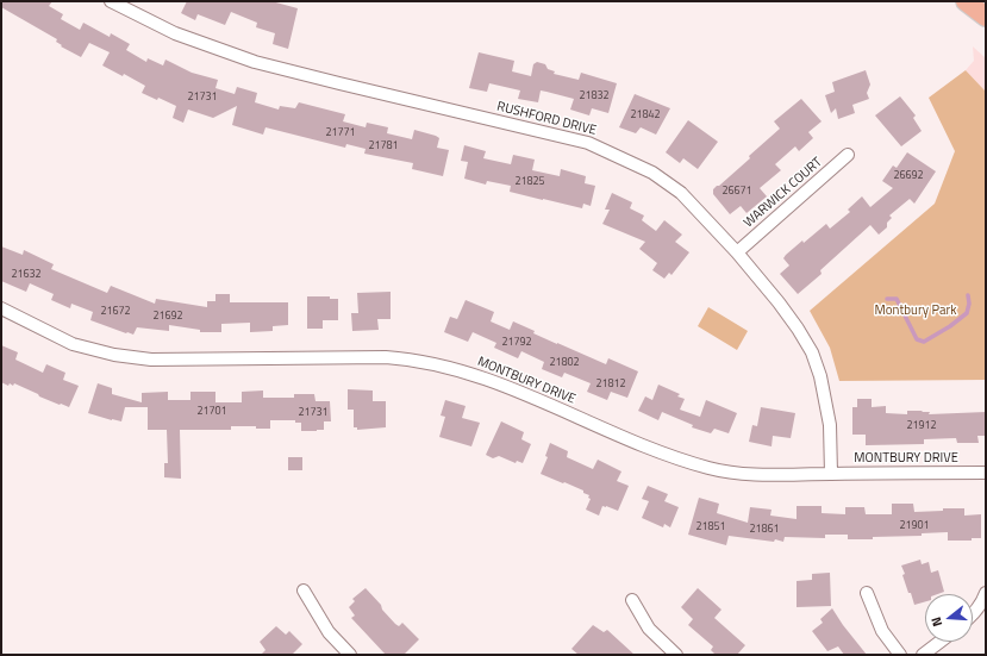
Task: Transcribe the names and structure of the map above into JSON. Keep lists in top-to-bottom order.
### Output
{
  "streets": {
    "street": ["RUSHFORD DRIVE", "WARWICK COURT", "MONTBURY DRIVE"]
  },
  "crossings": [
    ["RUSHFORD DRIVE", "WARWICK COURT"],
    ["RUSHFORD DRIVE", "MONTBURY DRIVE"]
  ],
  "parks": ["Montbury Park"],
  "house_numbers": [
    "21832",
    "21731",
    "21842",
    "21771",
    "21781",
    "26692",
    "21825",
    "26671",
    "21632",
    "21672",
    "21692",
    "21792",
    "21802",
    "21812",
    "21701",
    "21731",
    "21912",
    "21901",
    "21851",
    "21861"
  ],
  "north": "left"
}
